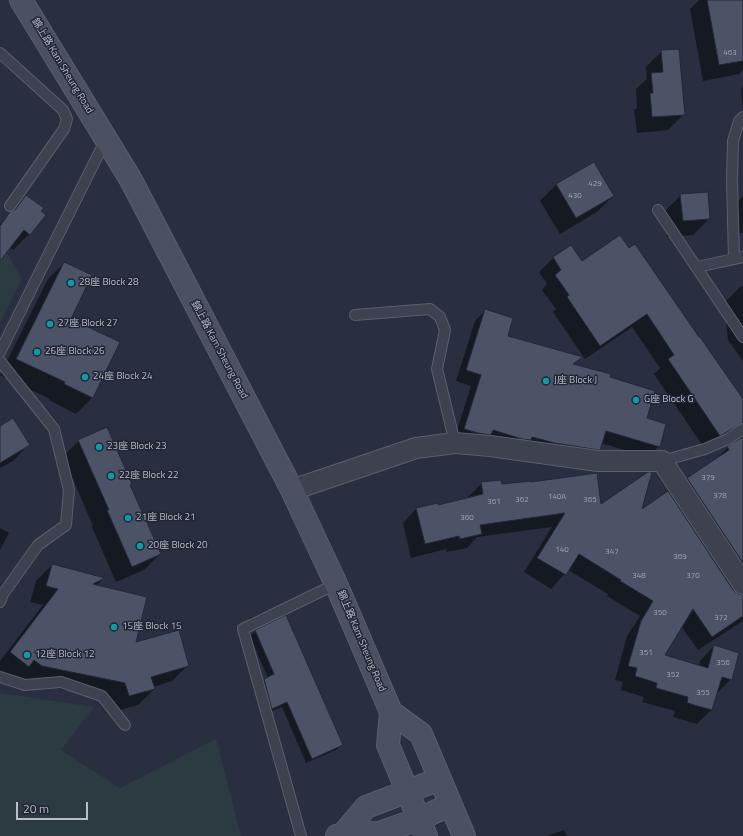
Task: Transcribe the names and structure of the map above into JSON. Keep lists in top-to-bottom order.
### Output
{
  "streets": {
    "main road": ["錦上路 Kam Sheung Road"]
  },
  "places": [
    "28座 Block 28",
    "27座 Block 27",
    "26座 Block 26",
    "24座 Block 24",
    "J座 Block J",
    "G座 Block G",
    "23座 Block 23",
    "22座 Block 22",
    "21座 Block 21",
    "20座 Block 20",
    "15座 Block 15",
    "12座 Block 12"
  ],
  "house_numbers": [
    "463",
    "429",
    "430",
    "379",
    "378",
    "140A",
    "362",
    "365",
    "361",
    "360",
    "140",
    "347",
    "369",
    "348",
    "370",
    "350",
    "372",
    "351",
    "356",
    "352",
    "355"
  ],
  "scale_bar": "20 m"
}
